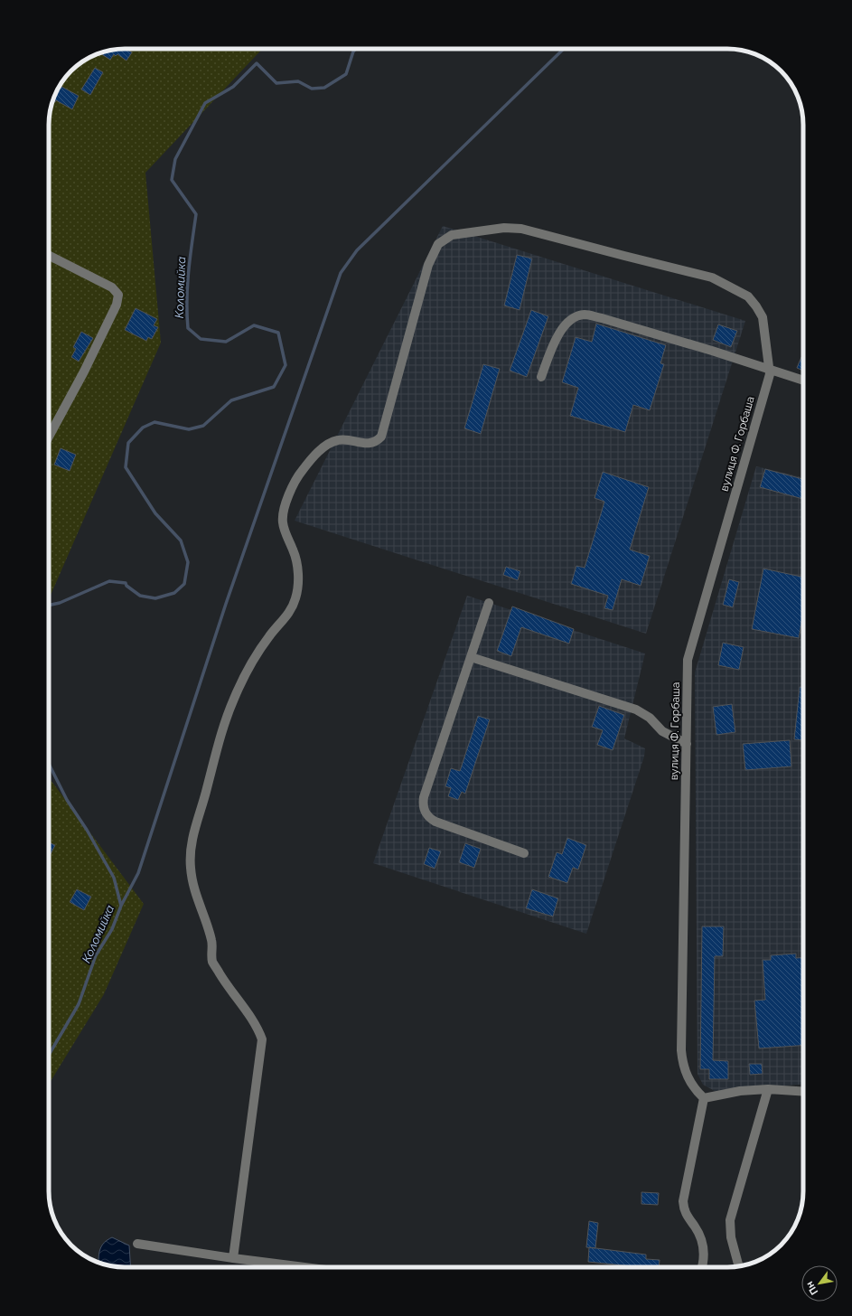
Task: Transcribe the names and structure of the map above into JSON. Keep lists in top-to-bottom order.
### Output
{
  "streets": {
    "street": ["вулиця Ф. Горбаша"]
  },
  "water": ["Коломийка"],
  "north": "bottom left"
}
